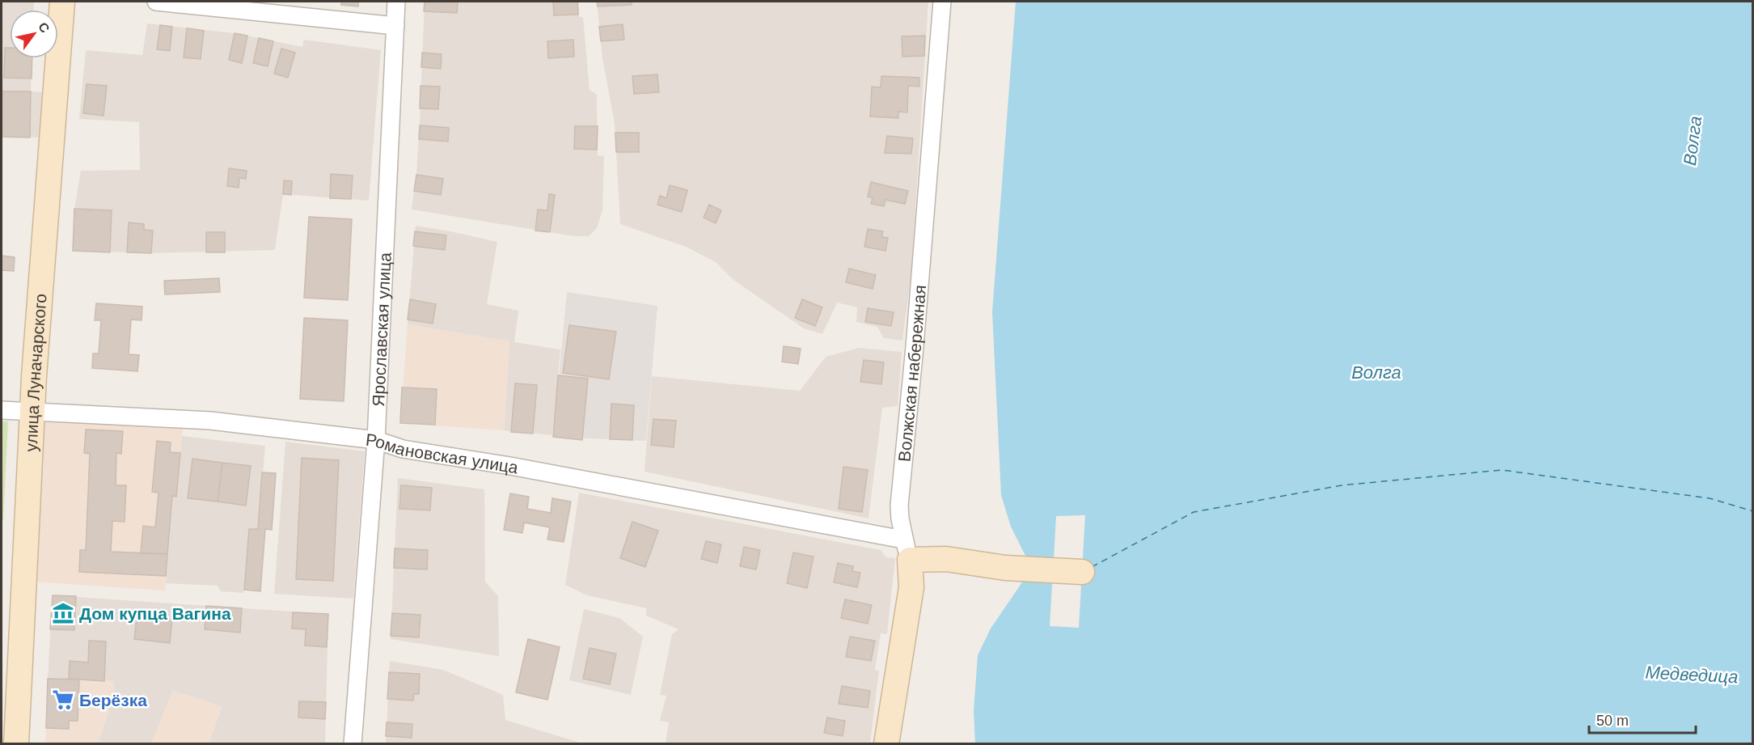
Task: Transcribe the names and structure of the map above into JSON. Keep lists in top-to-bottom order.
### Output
{
  "streets": {
    "street": [
      "Ярославская улица",
      "улица Луначарского",
      "Волжская набережная",
      "Романовская улица"
    ]
  },
  "crossings": [
    ["Ярославская улица", "Романовская улица"],
    ["улица Луначарского", "Романовская улица"],
    ["Волжская набережная", "Романовская улица"]
  ],
  "water": ["Волга", "Медведица"],
  "places": {
    "museum": ["Дом купца Вагина"],
    "supermarket": ["Берёзка"]
  },
  "scale_bar": "50 m",
  "north": "top right"
}
